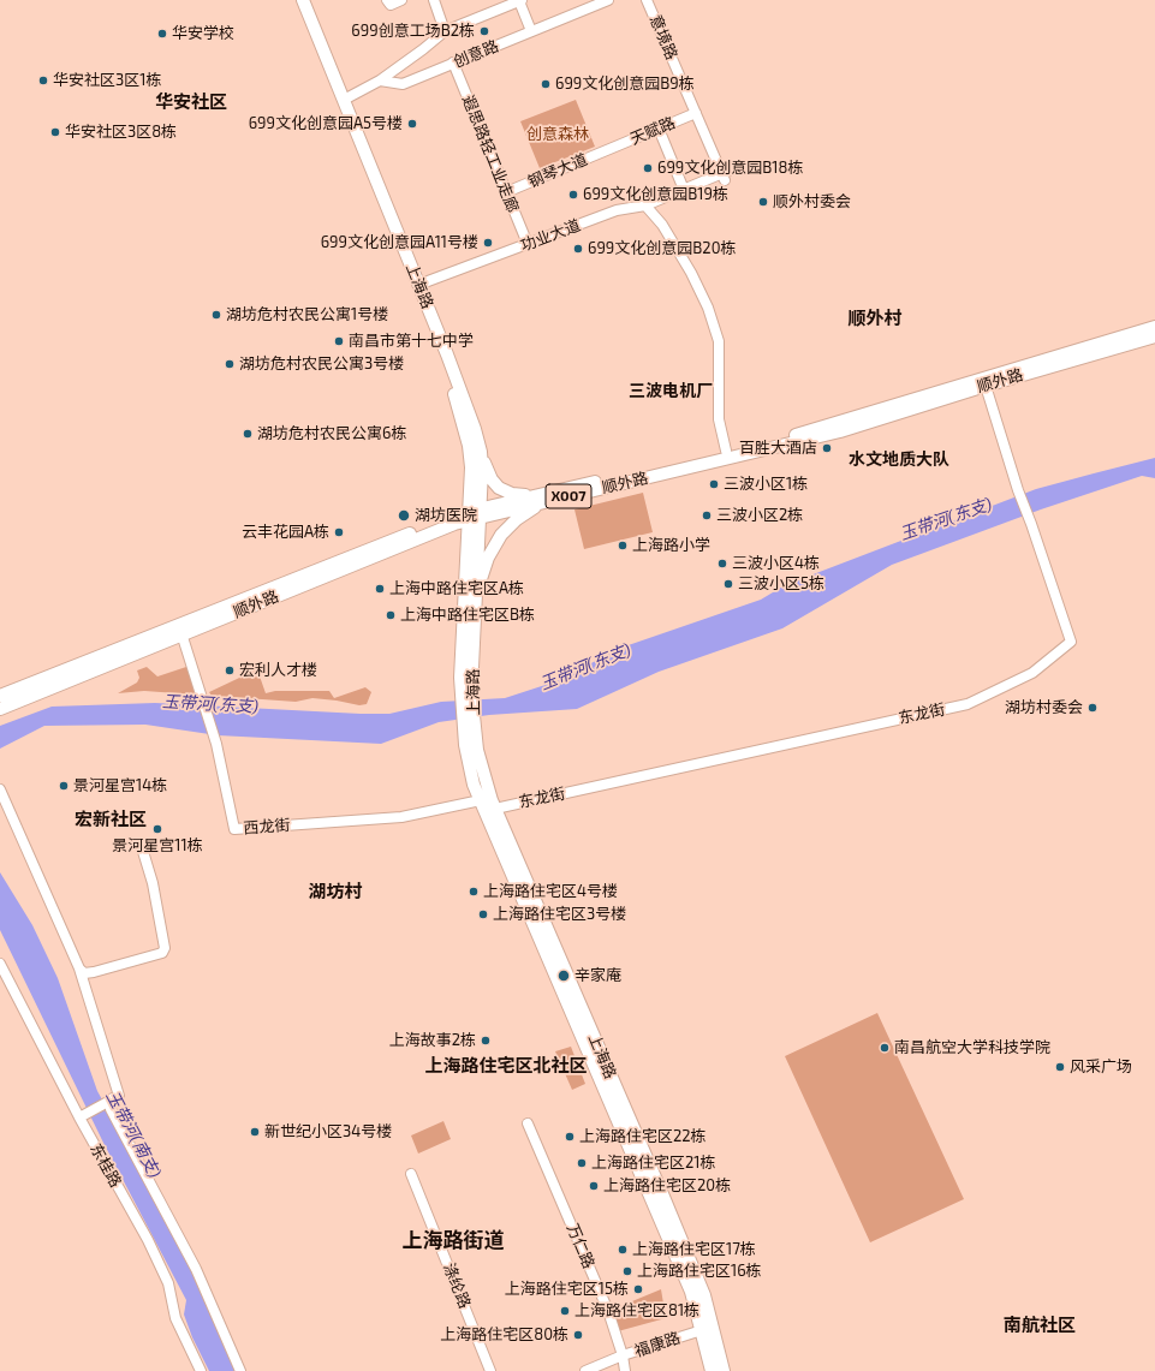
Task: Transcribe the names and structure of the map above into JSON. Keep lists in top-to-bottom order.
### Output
{
  "streets": {
    "main road": ["上海路", "顺外路", "X007"],
    "street": [
      "意境路",
      "创意路",
      "天赋路",
      "遐思路轻工业走廊",
      "钢琴大道",
      "功业大道",
      "东龙街",
      "西龙街",
      "东桂路",
      "万仁路",
      "涤纶路",
      "福康路"
    ]
  },
  "crossings": [
    ["意境路", "天赋路"],
    ["意境路", "功业大道"],
    ["创意路", "遐思路轻工业走廊"],
    ["天赋路", "钢琴大道"],
    ["遐思路轻工业走廊", "钢琴大道"],
    ["遐思路轻工业走廊", "功业大道"],
    ["功业大道", "上海路"],
    ["上海路", "顺外路"],
    ["上海路", "东龙街"],
    ["上海路", "西龙街"],
    ["上海路", "福康路"],
    ["顺外路", "东龙街"],
    ["顺外路", "西龙街"],
    ["万仁路", "福康路"]
  ],
  "districts": [
    "华安社区",
    "顺外村",
    "三波电机厂",
    "水文地质大队",
    "宏新社区",
    "湖坊村",
    "上海路住宅区北社区",
    "上海路街道",
    "南航社区"
  ],
  "water": ["玉带河(东支)", "玉带河(南支)"],
  "parks": ["创意森林"],
  "places": [
    "699创意工场B2栋",
    "华安学校",
    "华安社区3区1栋",
    "699文化创意园B9栋",
    "699文化创意园A5号楼",
    "华安社区3区8栋",
    "699文化创意园B18栋",
    "699文化创意园B19栋",
    "顺外村委会",
    "699文化创意园A11号楼",
    "699文化创意园B20栋",
    "湖坊危村农民公寓1号楼",
    "南昌市第十七中学",
    "湖坊危村农民公寓3号楼",
    "湖坊危村农民公寓6栋",
    "百胜大酒店",
    "三波小区1栋",
    "湖坊医院",
    "三波小区2栋",
    "云丰花园A栋",
    "上海路小学",
    "三波小区4栋",
    "三波小区5栋",
    "上海中路住宅区A栋",
    "上海中路住宅区B栋",
    "宏利人才楼",
    "湖坊村委会",
    "景河星宫14栋",
    "景河星宫11栋",
    "上海路住宅区4号楼",
    "上海路住宅区3号楼",
    "辛家庵",
    "上海故事2栋",
    "南昌航空大学科技学院",
    "风采广场",
    "新世纪小区34号楼",
    "上海路住宅区22栋",
    "上海路住宅区21栋",
    "上海路住宅区20栋",
    "上海路住宅区17栋",
    "上海路住宅区16栋",
    "上海路住宅区15栋",
    "上海路住宅区81栋",
    "上海路住宅区80栋"
  ]
}
